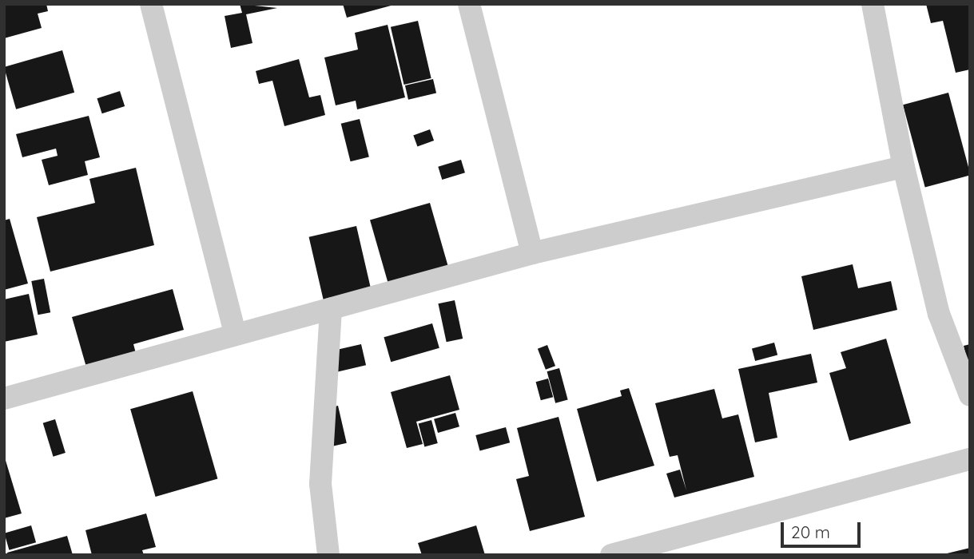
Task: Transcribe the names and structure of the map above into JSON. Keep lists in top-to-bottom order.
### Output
{
  "scale_bar": "20 m"
}
